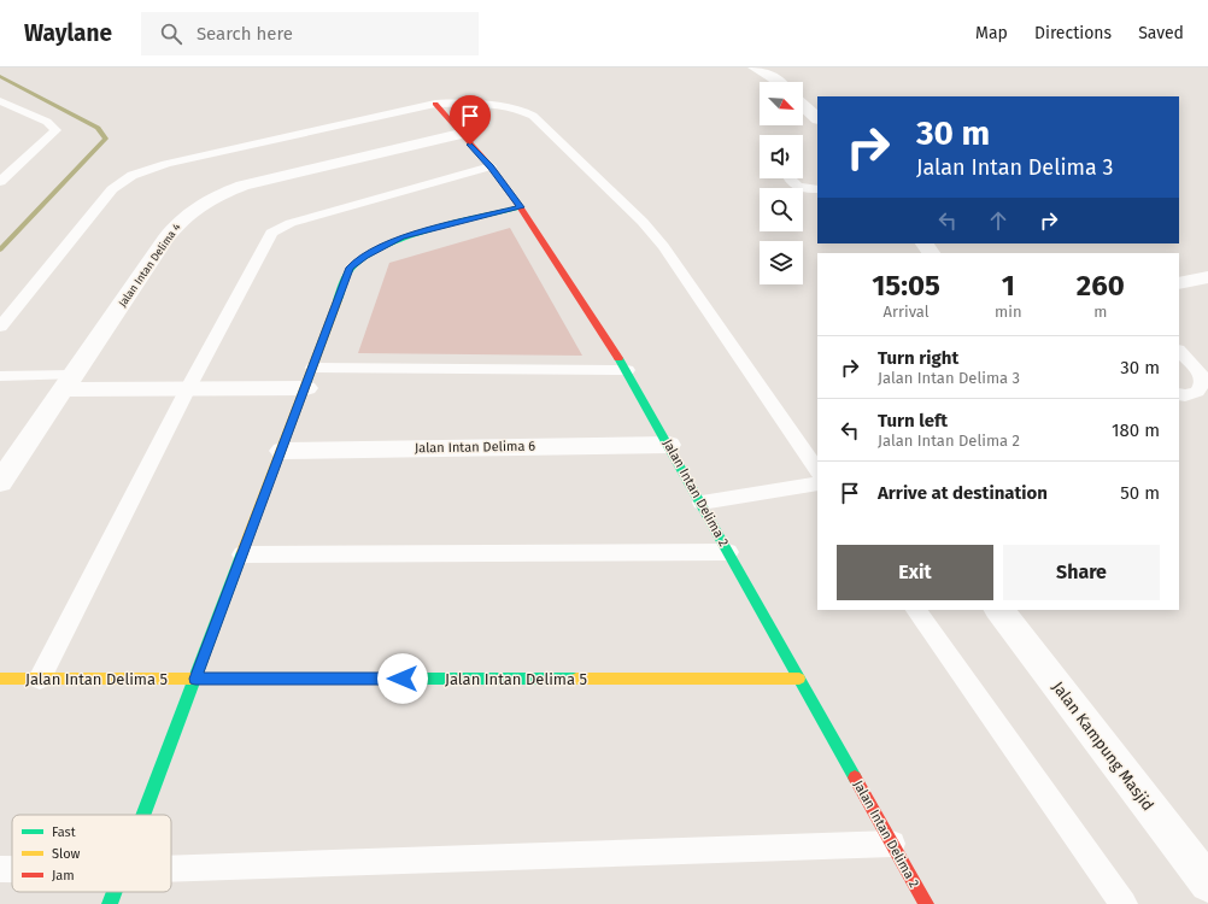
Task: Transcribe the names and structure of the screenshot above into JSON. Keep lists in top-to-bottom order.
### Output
{
  "streets": {
    "street": [
      "Jalan Intan Delima 4",
      "Jalan Intan Delima 6",
      "Jalan Intan Delima 2",
      "Jalan Intan Delima 5",
      "Jalan Kampung Masjid"
    ]
  },
  "crossings": [
    ["Jalan Intan Delima 4", "Jalan Intan Delima 2"],
    ["Jalan Intan Delima 6", "Jalan Intan Delima 2"],
    ["Jalan Intan Delima 2", "Jalan Intan Delima 5"]
  ],
  "legend": ["Fast", "Slow", "Jam"],
  "north": "bottom right",
  "page": {
    "header": "Waylane",
    "search": "Search here",
    "nav": ["Map", "Directions", "Saved"],
    "turn": ["30 m", "Jalan Intan Delima 3"],
    "eta": [
      "15:05",
      "Arrival",
      "1",
      "min",
      "260",
      "m"
    ],
    "list": [
      {
        "name": "Turn right",
        "note": "Jalan Intan Delima 3",
        "value": "30 m"
      },
      {
        "name": "Turn left",
        "note": "Jalan Intan Delima 2",
        "value": "180 m"
      },
      {
        "name": "Arrive at destination",
        "value": "50 m"
      }
    ],
    "buttons": ["Exit", "Share"]
  }
}
